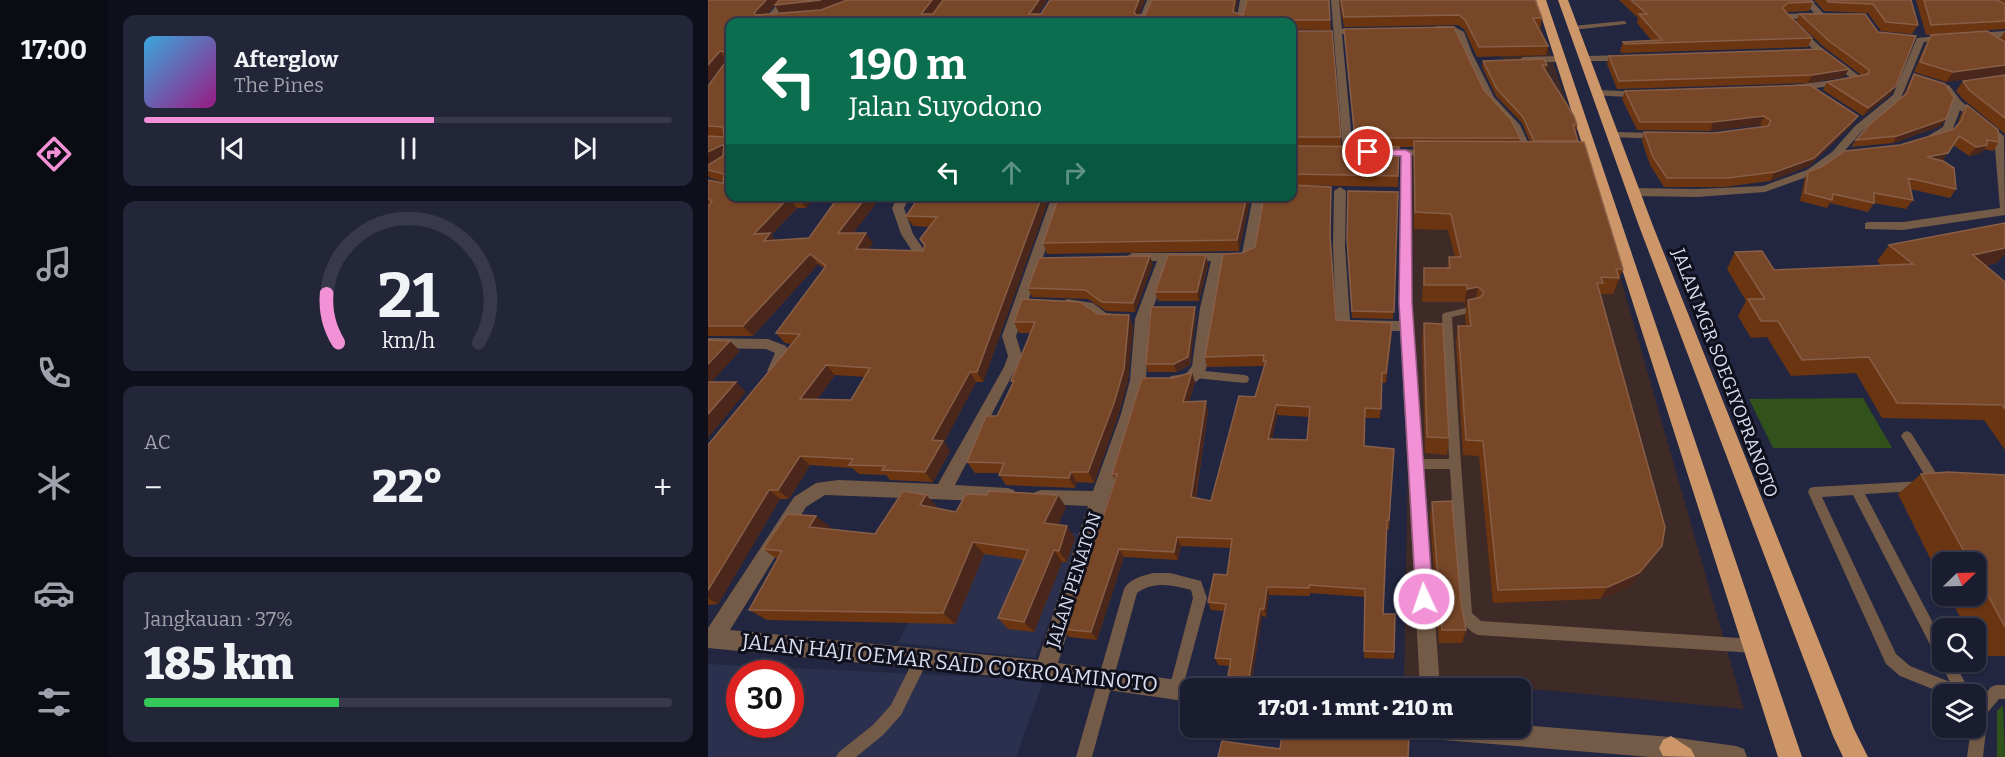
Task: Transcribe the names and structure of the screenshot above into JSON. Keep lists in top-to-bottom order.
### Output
{
  "streets": {
    "highway": ["JALAN MGR SOEGIYOPRANOTO"],
    "street": ["JALAN PENATON", "JALAN HAJI OEMAR SAID COKROAMINOTO"]
  },
  "crossings": [
    ["JALAN PENATON", "JALAN HAJI OEMAR SAID COKROAMINOTO"]
  ],
  "north": "top right",
  "page": {
    "tabs": "17:00",
    "turn": ["190 m", "Jalan Suyodono"],
    "song": ["Afterglow", "The Pines"],
    "tile": [
      "AC",
      ["Jangkauan · 37%", "185 km"]
    ],
    "heat": ["−", "22°", "+"],
    "limit": "30",
    "trip": "17:01 · 1 mnt · 210 m",
    "gauge": ["21", "km/h"]
  }
}
